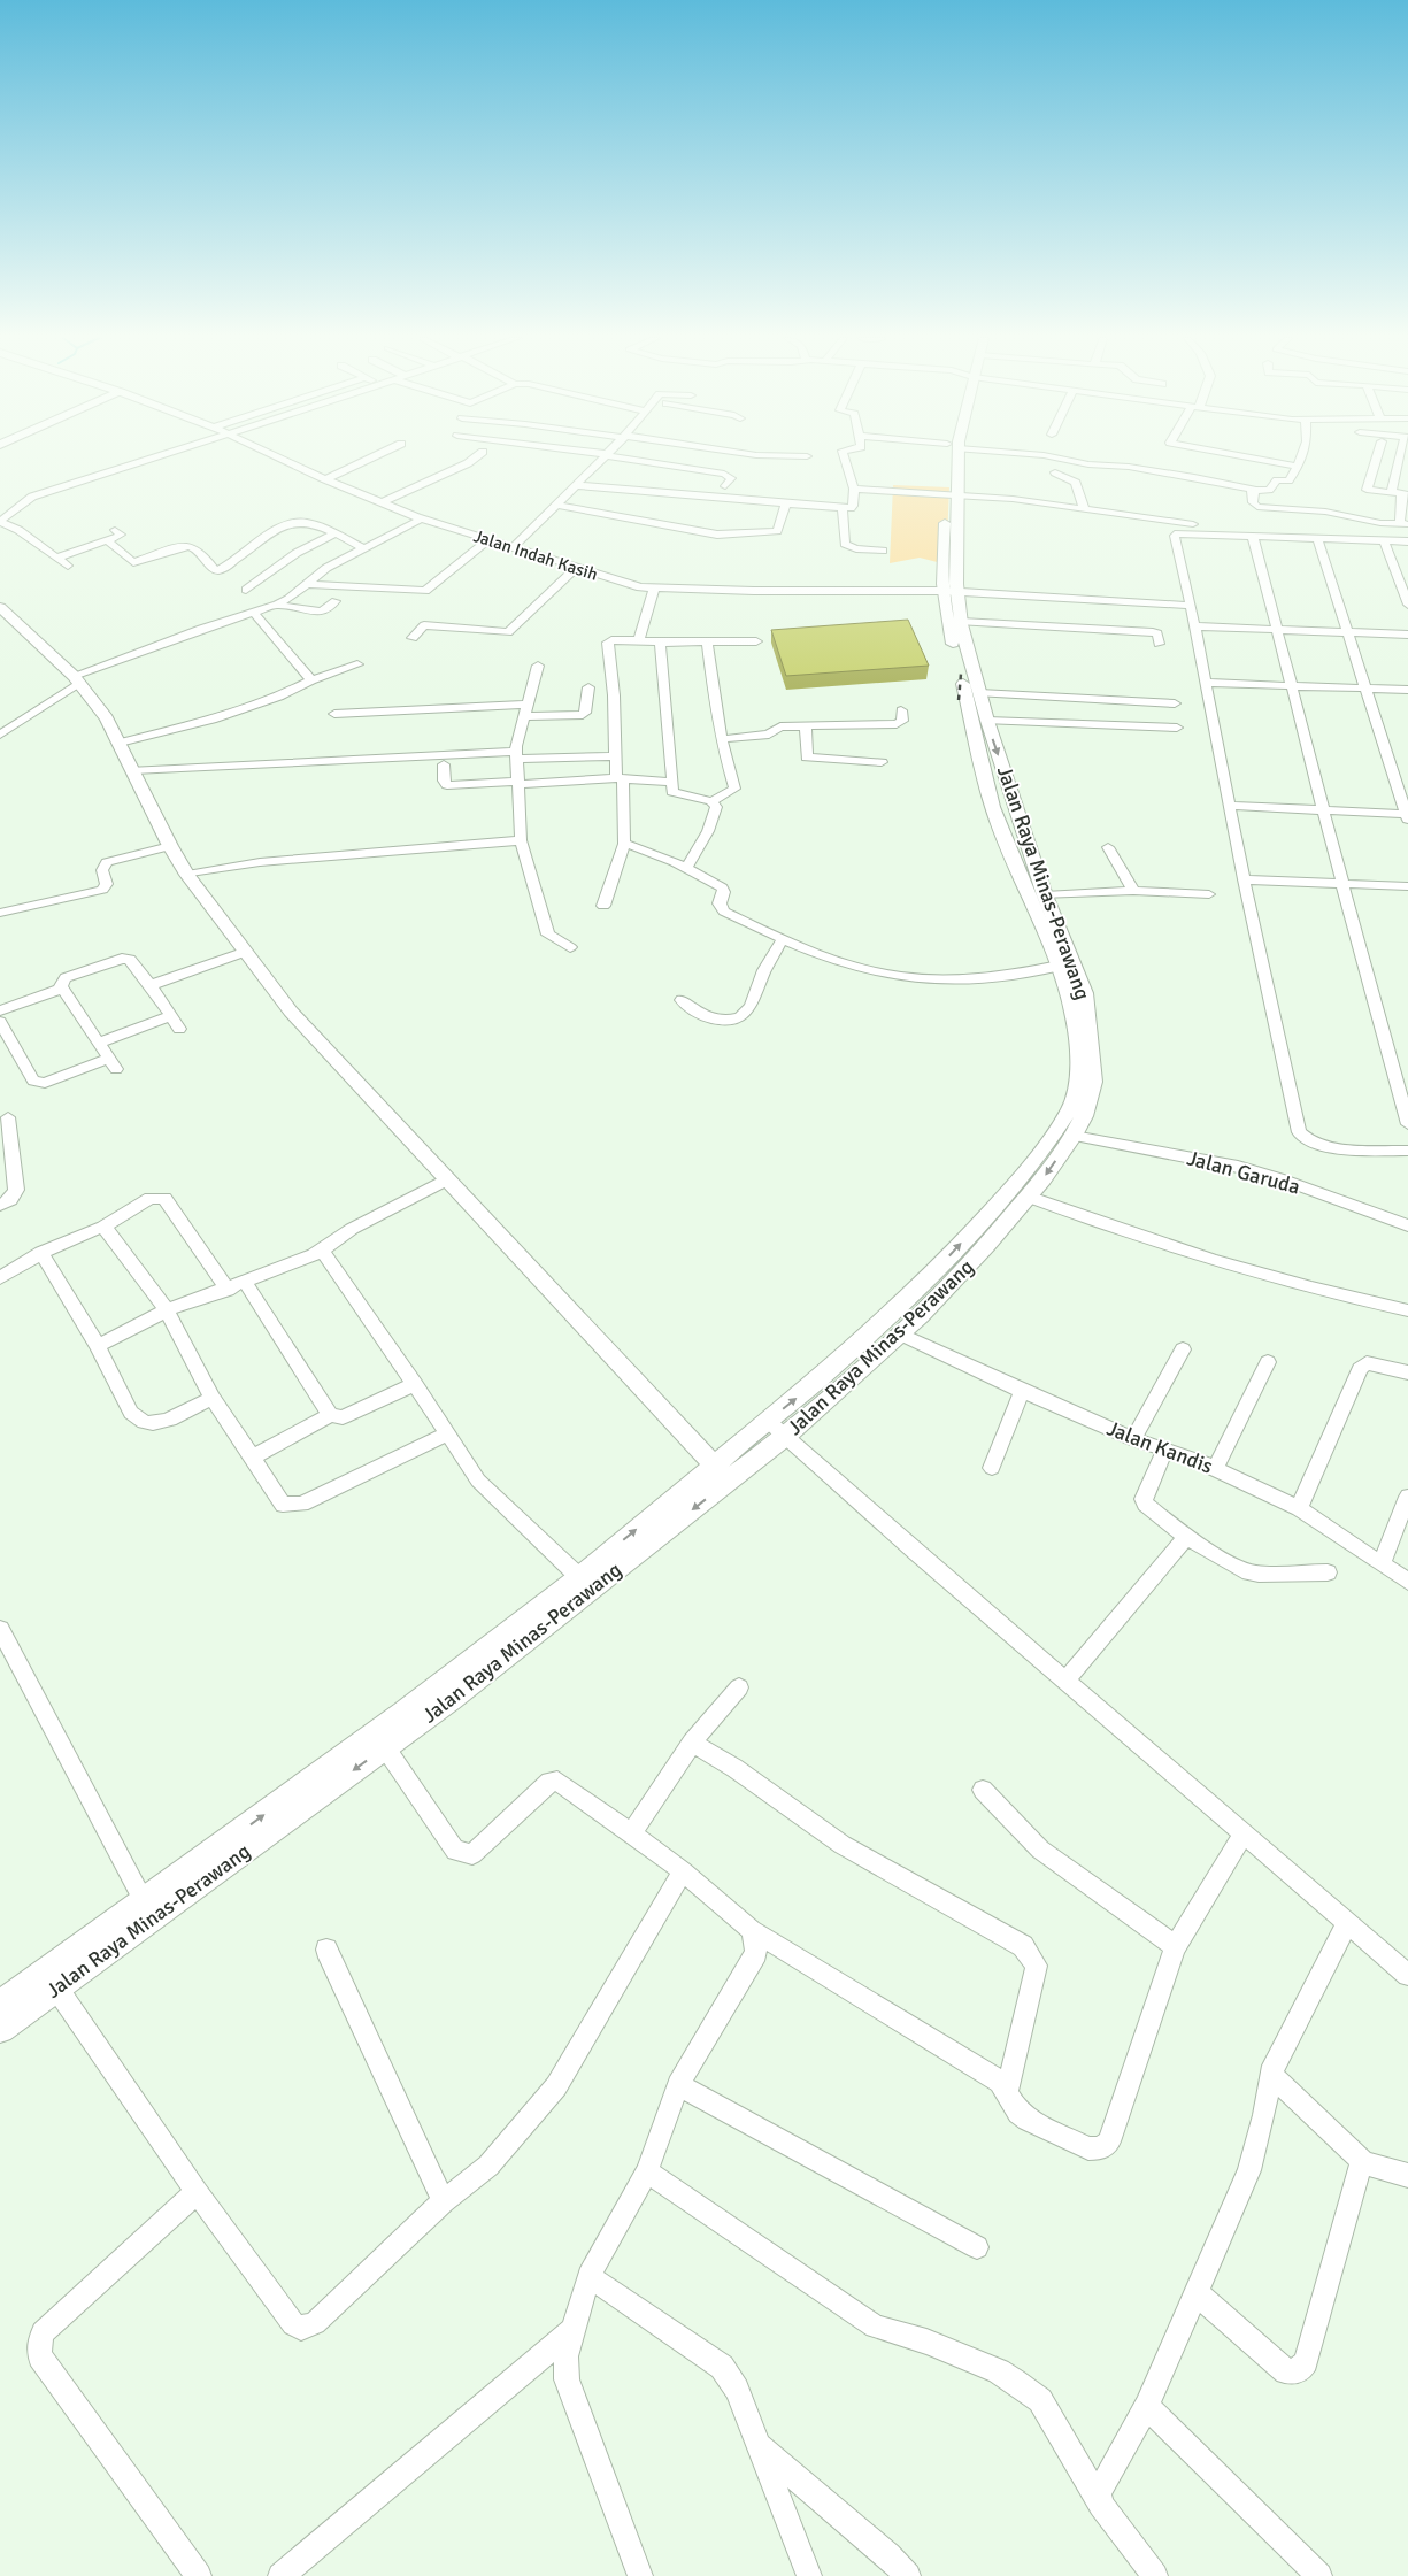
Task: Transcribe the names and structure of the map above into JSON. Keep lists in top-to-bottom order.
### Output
{
  "streets": {
    "main road": ["Jalan Raya Minas-Perawang"],
    "street": ["Jalan Indah Kasih", "Jalan Garuda", "Jalan Kandis"]
  },
  "crossings": [
    ["Jalan Indah Kasih", "Jalan Raya Minas-Perawang"],
    ["Jalan Raya Minas-Perawang", "Jalan Garuda"],
    ["Jalan Raya Minas-Perawang", "Jalan Kandis"]
  ]
}
